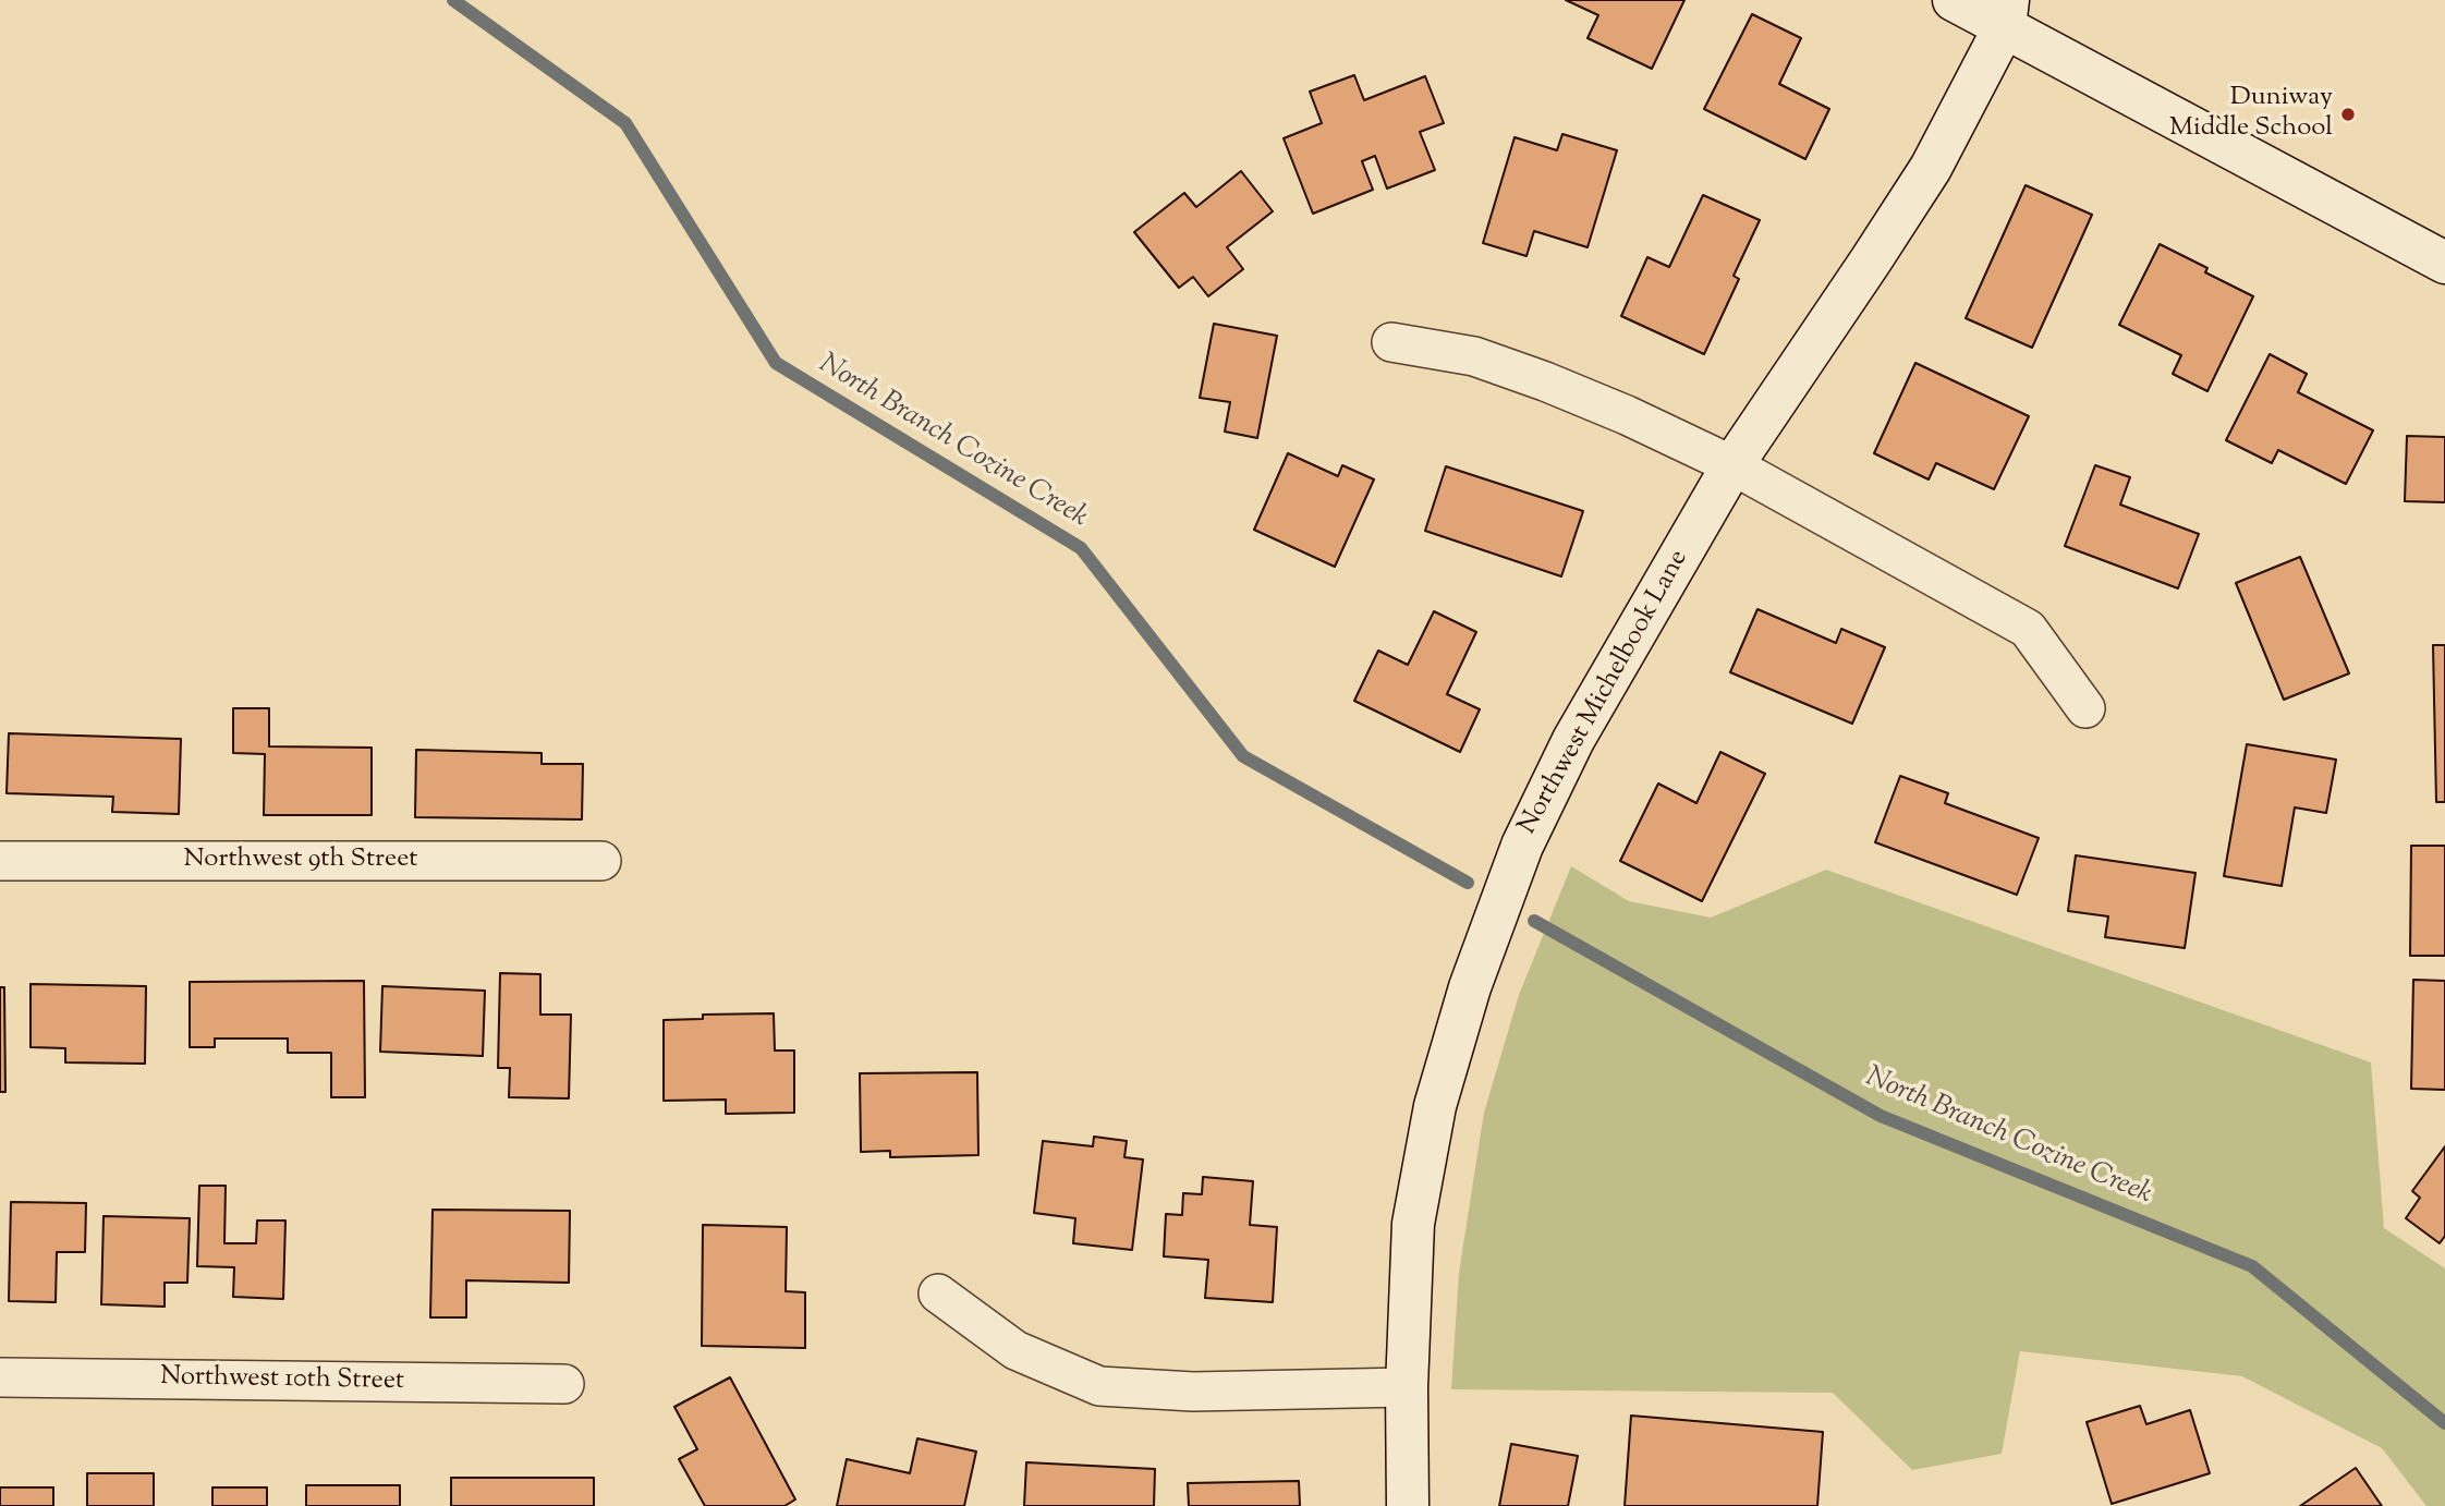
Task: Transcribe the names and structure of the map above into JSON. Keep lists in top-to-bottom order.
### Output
{
  "streets": {
    "street": ["Northwest Michelbook Lane", "Northwest 9th Street", "Northwest 10th Street"]
  },
  "water": ["North Branch Cozine Creek"],
  "places": ["Duniway Middle School"]
}
